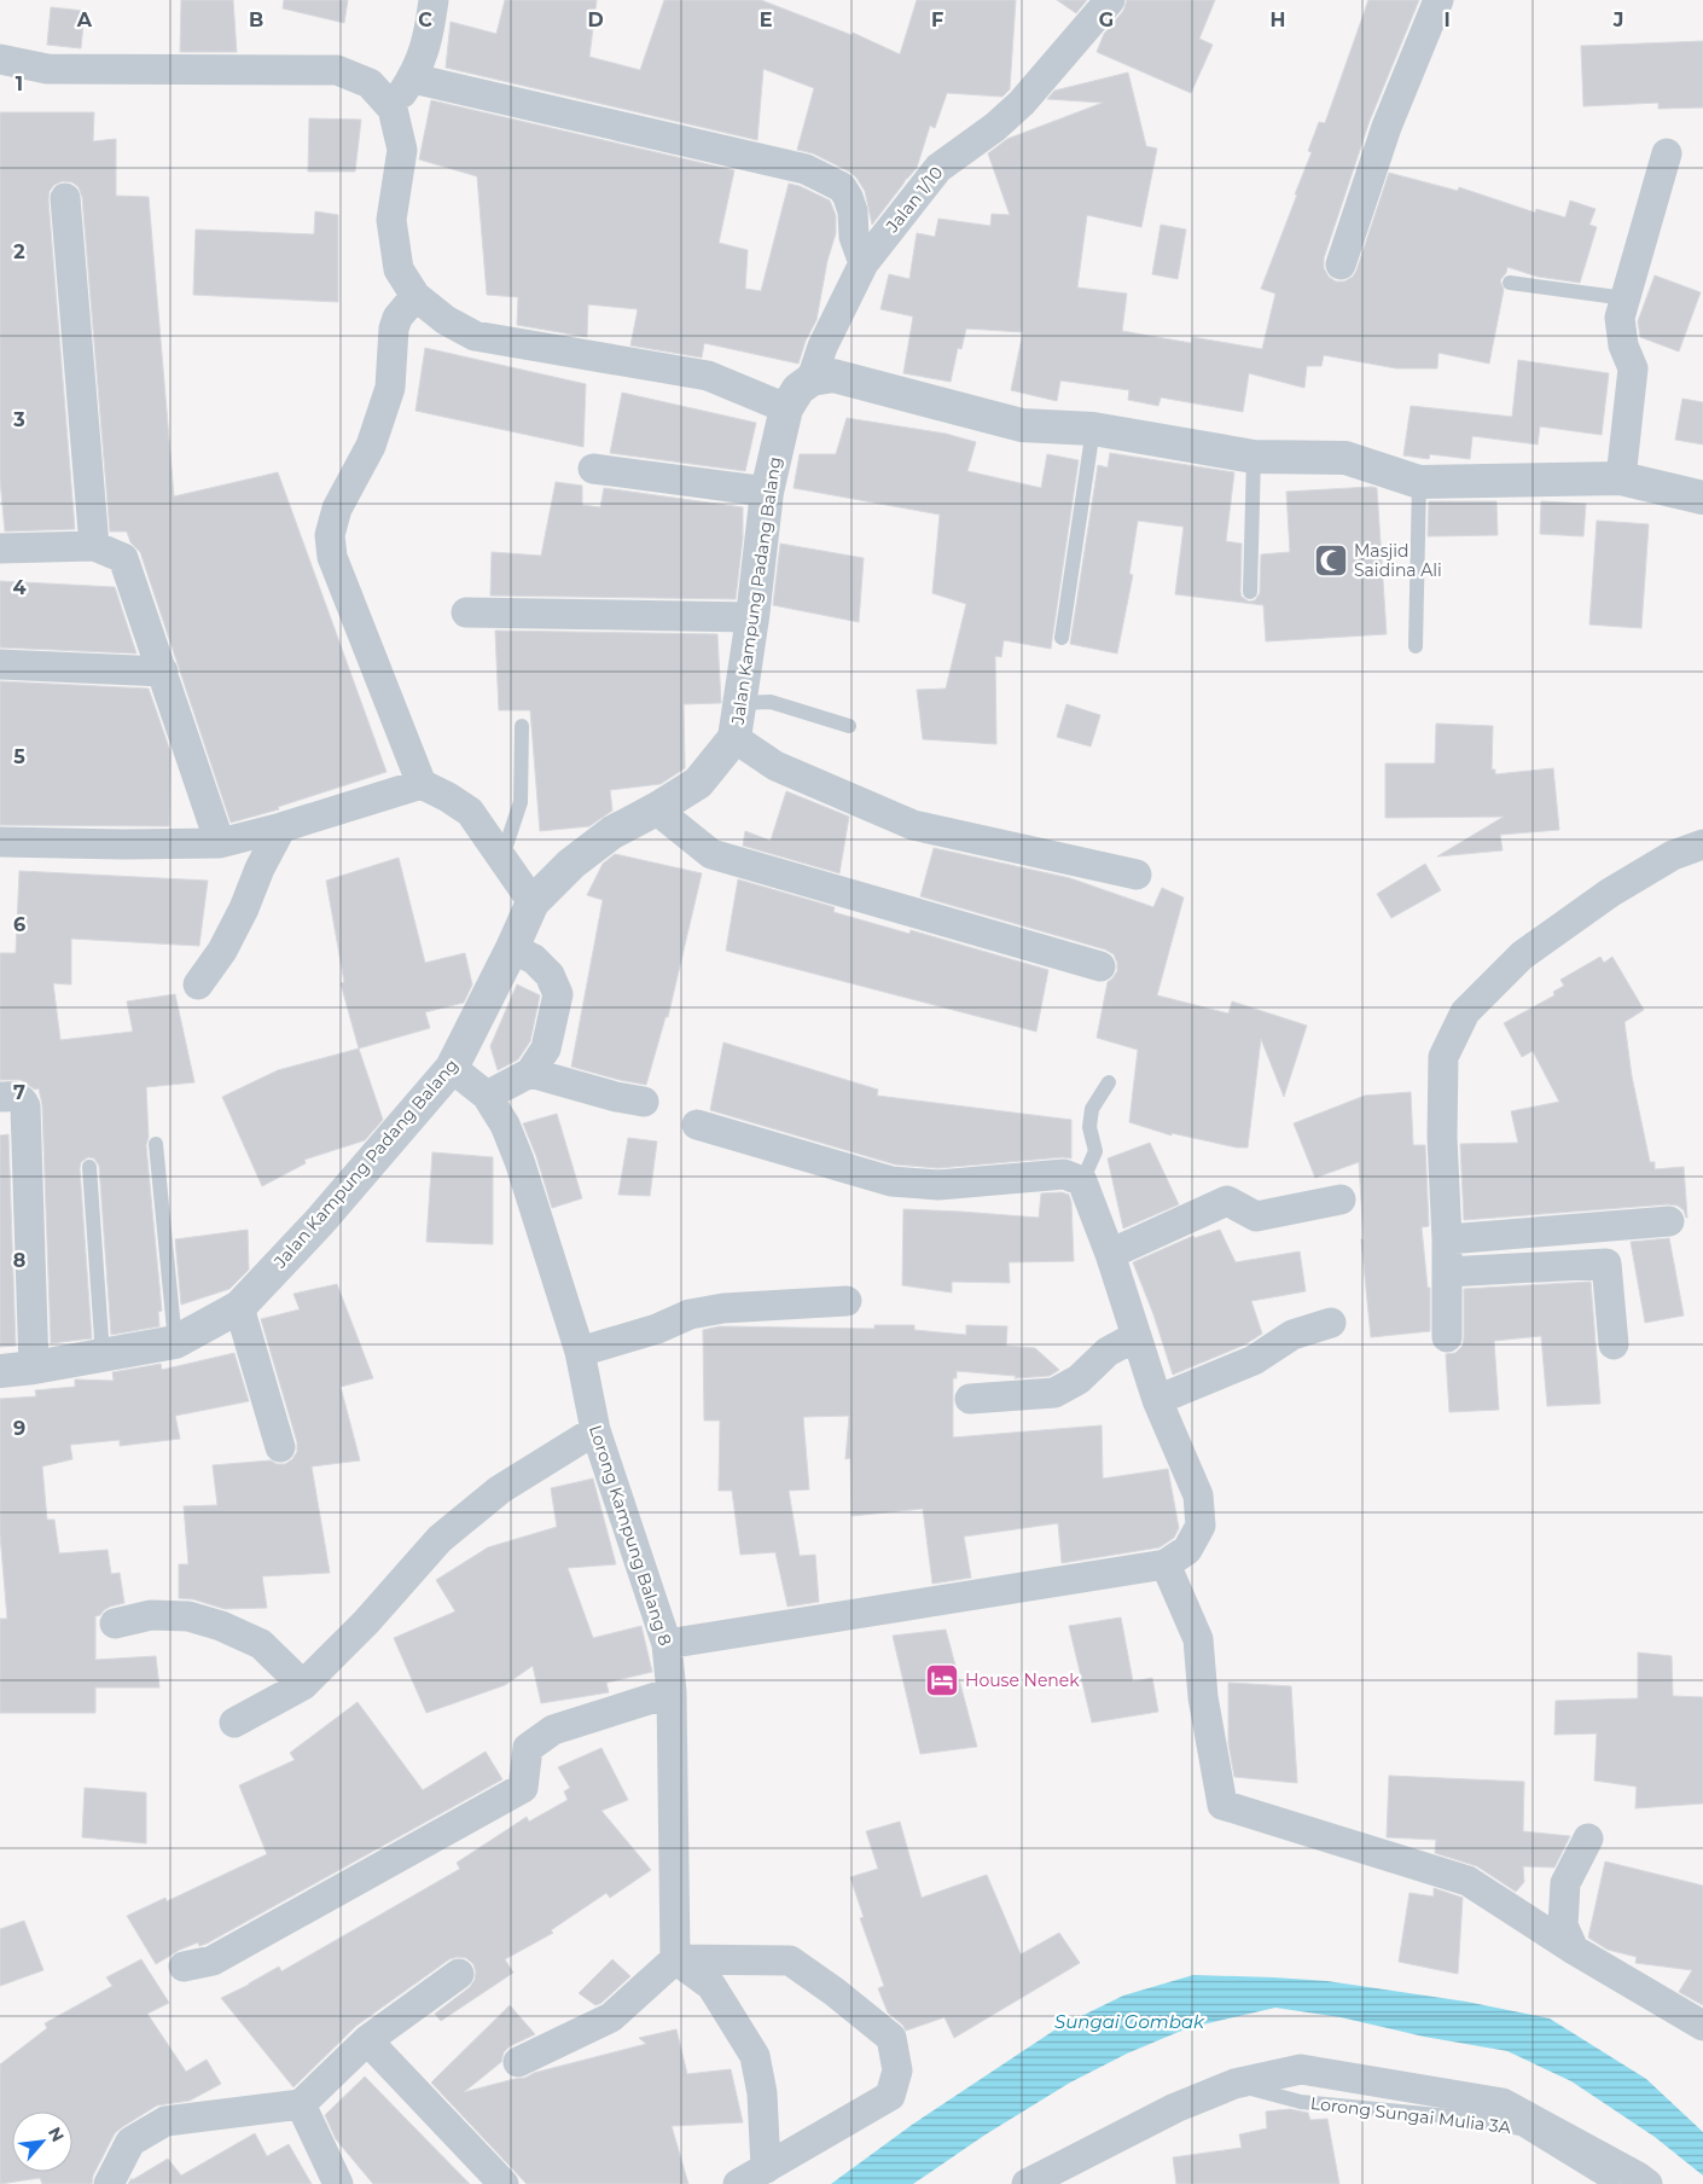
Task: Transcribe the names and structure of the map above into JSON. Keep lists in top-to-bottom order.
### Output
{
  "streets": {
    "street": [
      "Jalan 1/10",
      "Jalan Kampung Padang Balang",
      "Lorong Kampung Balang 8",
      "Lorong Sungai Mulia 3A"
    ]
  },
  "crossings": [
    ["Jalan 1/10", "Jalan Kampung Padang Balang"],
    ["Jalan Kampung Padang Balang", "Lorong Kampung Balang 8"]
  ],
  "water": ["Sungai Gombak"],
  "places": {
    "mosque": ["Masjid Saidina Ali"],
    "hotel": ["House Nenek"]
  },
  "north": "top right",
  "grid": {
    "columns": [
      "A",
      "B",
      "C",
      "D",
      "E",
      "F",
      "G",
      "H",
      "I",
      "J"
    ],
    "rows": [
      "1",
      "2",
      "3",
      "4",
      "5",
      "6",
      "7",
      "8",
      "9"
    ]
  }
}
